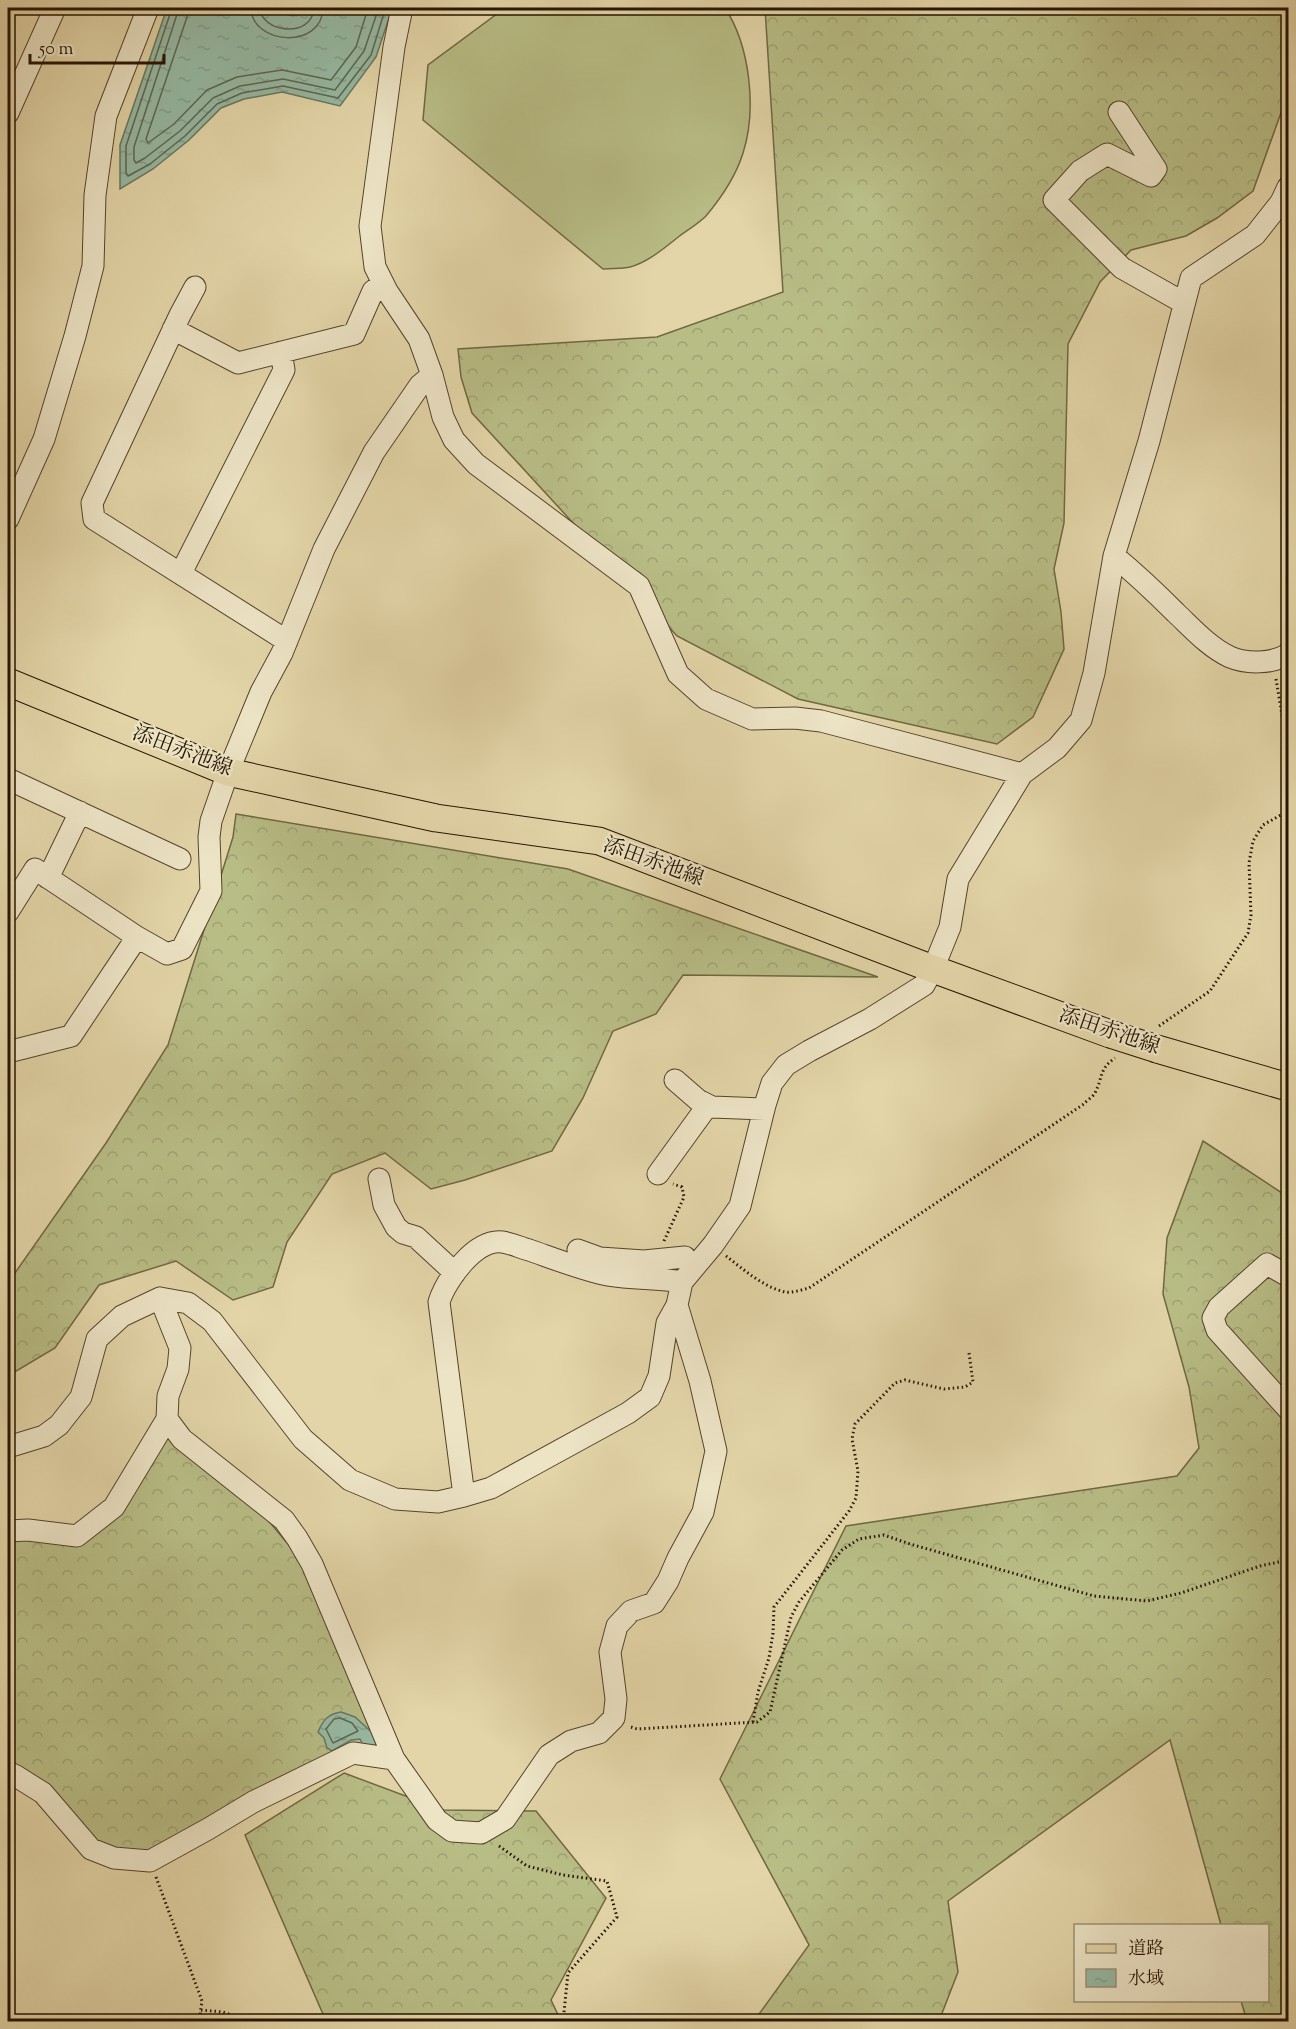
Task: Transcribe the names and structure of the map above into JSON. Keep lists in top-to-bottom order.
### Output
{
  "streets": {
    "main road": ["添田赤池線"]
  },
  "legend": ["道路", "水域"],
  "scale_bar": "50 m"
}
